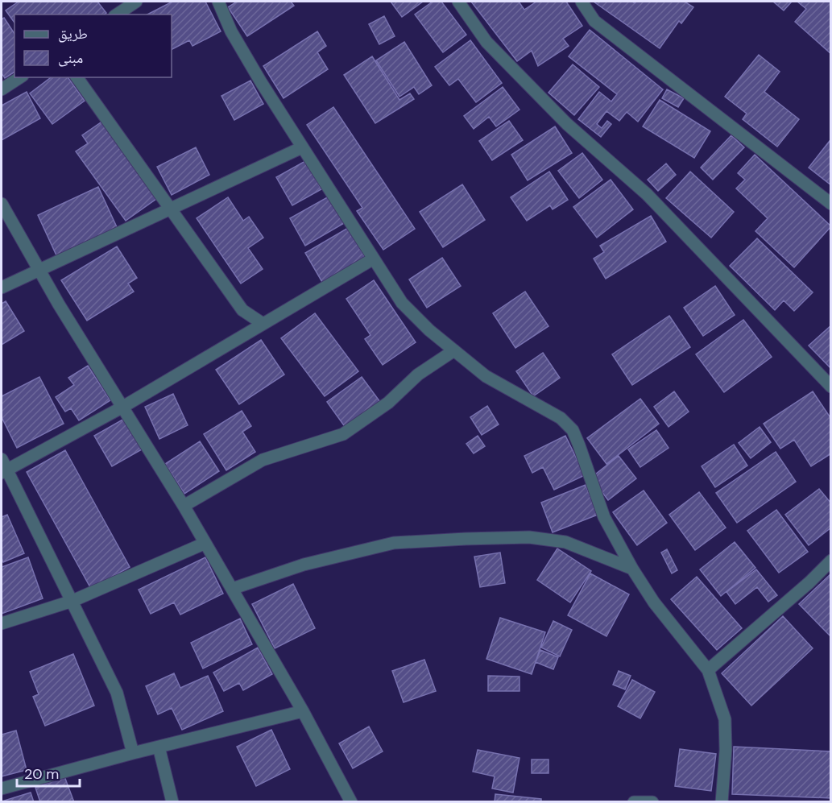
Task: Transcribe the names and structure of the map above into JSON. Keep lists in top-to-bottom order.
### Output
{
  "legend": ["طريق", "مبنى"],
  "scale_bar": "20 m"
}
